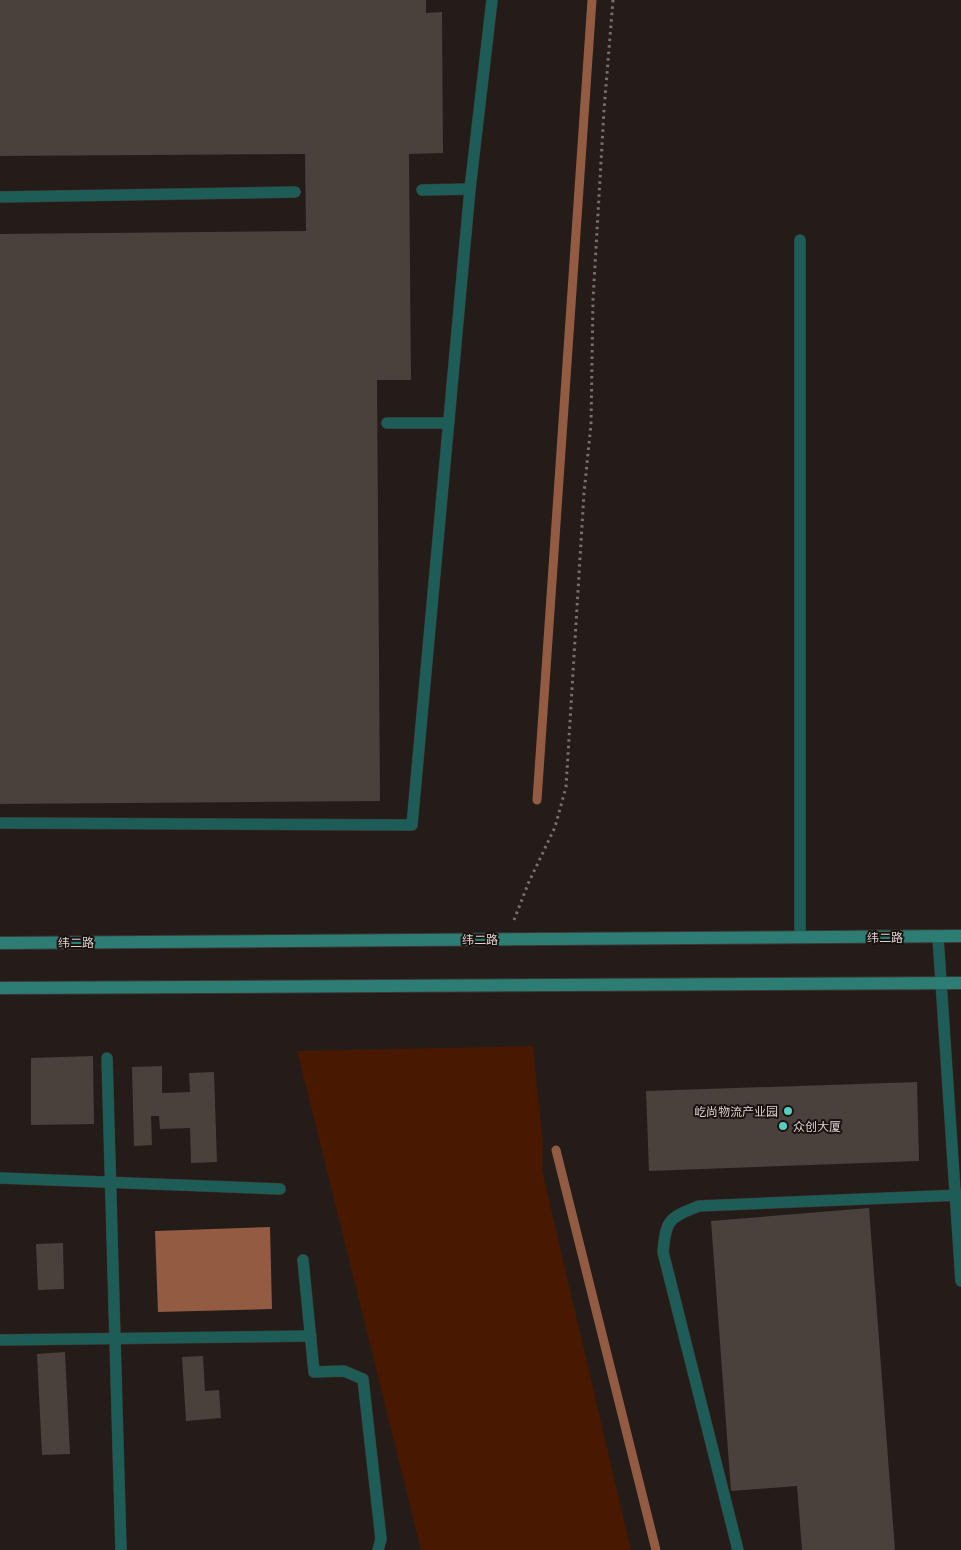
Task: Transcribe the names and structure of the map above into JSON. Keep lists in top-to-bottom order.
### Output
{
  "streets": {
    "street": ["纬二路"]
  },
  "places": ["屹尚物流产业园", "众创大厦"]
}
